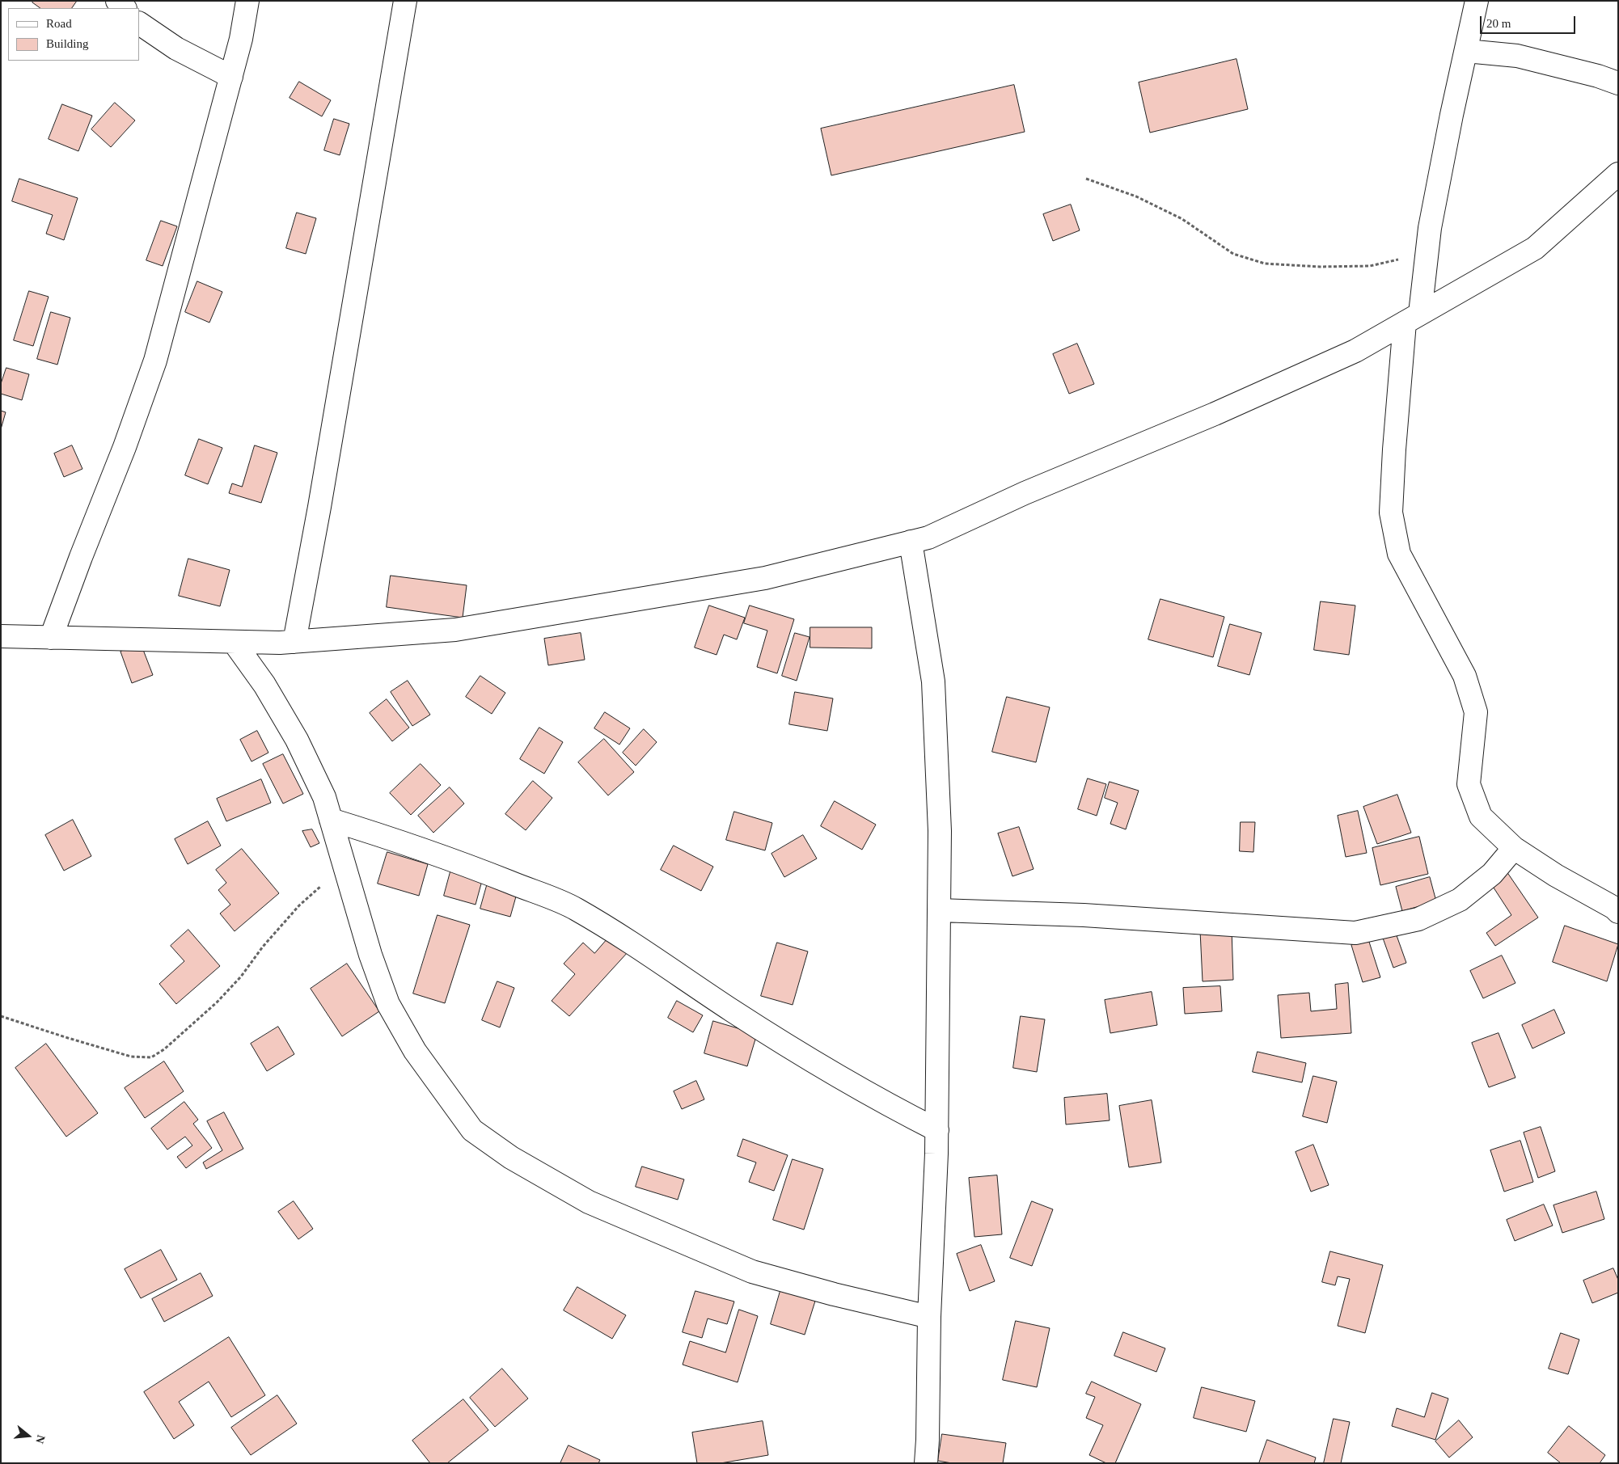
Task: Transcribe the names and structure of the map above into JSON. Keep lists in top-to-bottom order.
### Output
{
  "legend": ["Road", "Building"],
  "scale_bar": "20 m",
  "north": "right"
}
